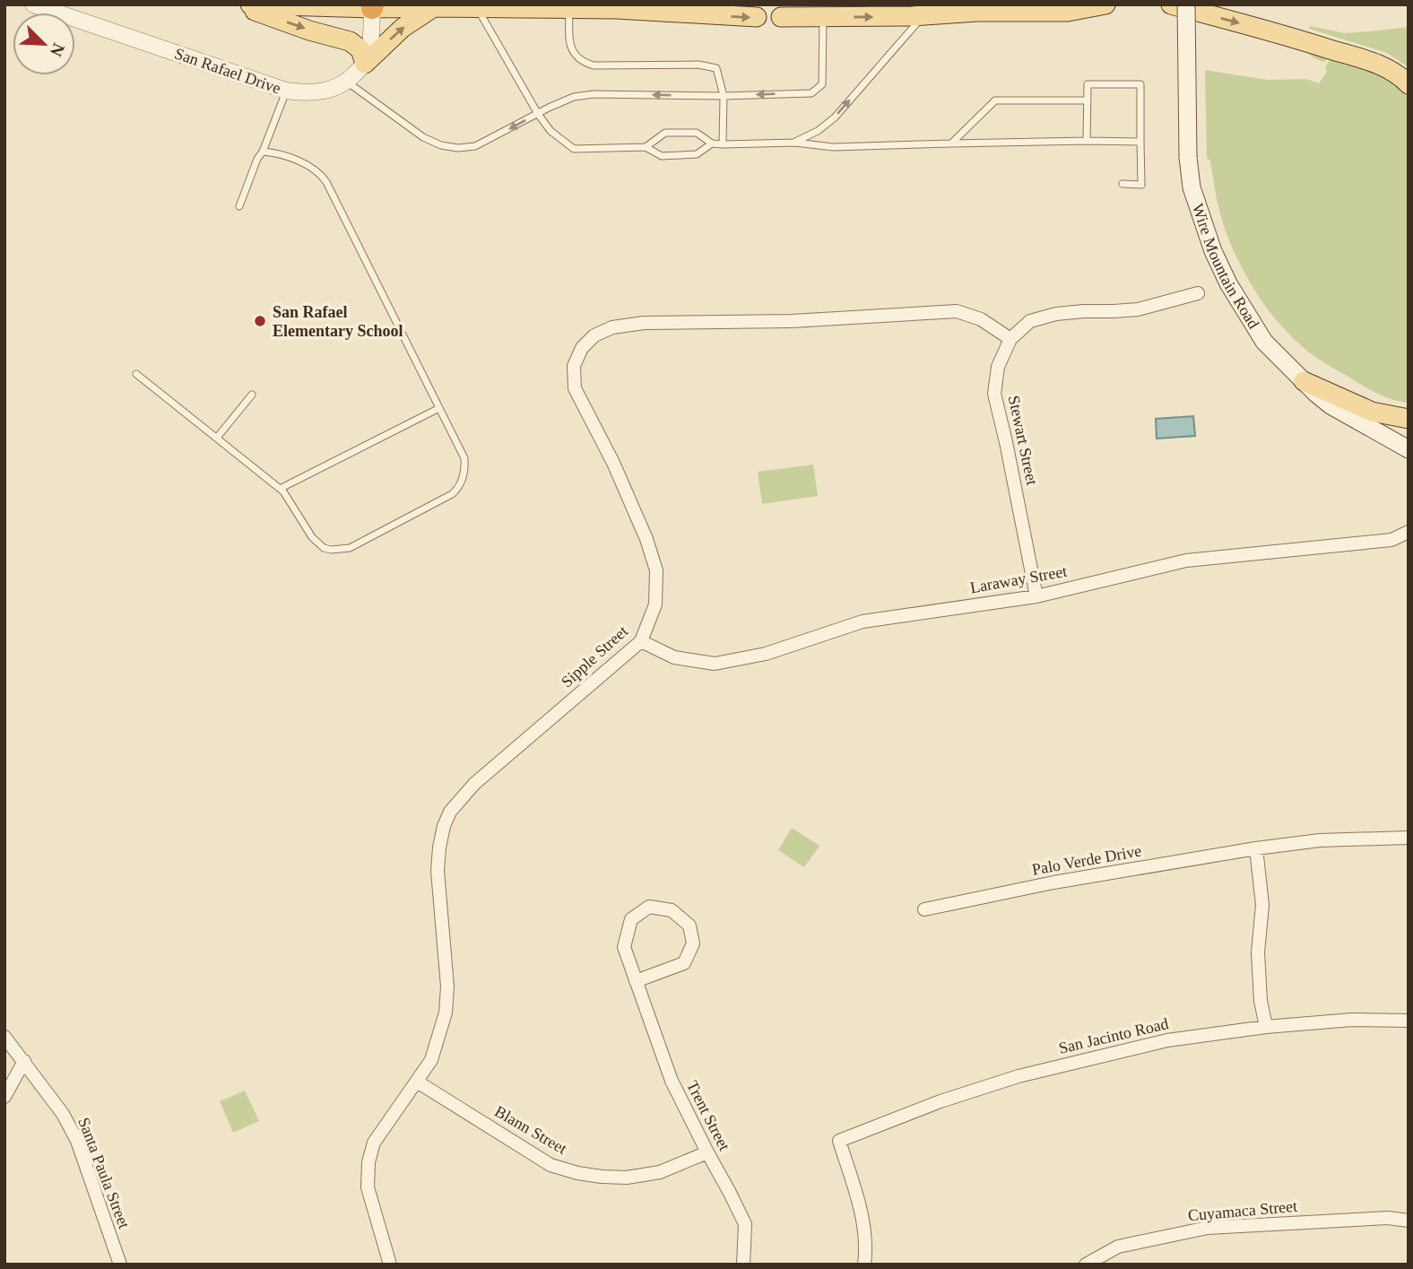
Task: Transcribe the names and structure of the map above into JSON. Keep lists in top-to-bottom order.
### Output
{
  "streets": {
    "main road": ["Wire Mountain Road"],
    "street": [
      "San Rafael Drive",
      "Stewart Street",
      "Laraway Street",
      "Sipple Street",
      "Palo Verde Drive",
      "San Jacinto Road",
      "Trent Street",
      "Blann Street",
      "Santa Paula Street",
      "Cuyamaca Street"
    ]
  },
  "crossings": [
    ["Stewart Street", "Laraway Street"],
    ["Stewart Street", "Sipple Street"],
    ["Laraway Street", "Sipple Street"],
    ["Sipple Street", "Blann Street"],
    ["Trent Street", "Blann Street"]
  ],
  "places": ["San Rafael Elementary School"],
  "north": "bottom right"
}
